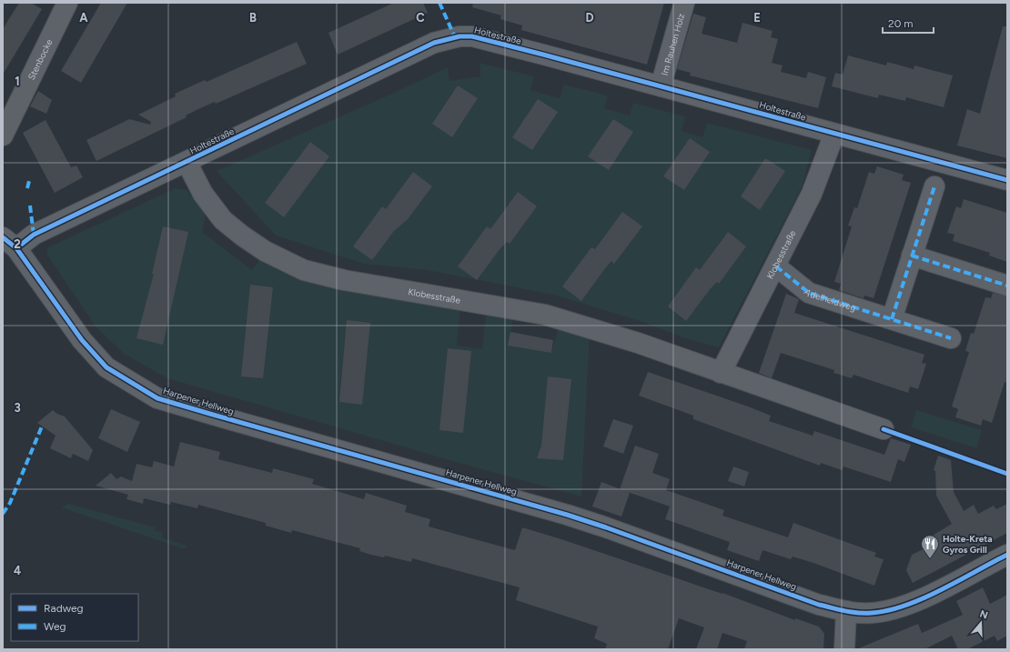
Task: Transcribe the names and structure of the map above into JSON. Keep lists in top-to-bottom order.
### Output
{
  "streets": {
    "street": [
      "Holtestraße",
      "Im Rauhen Holz",
      "Stenbocke",
      "Klobesstraße",
      "Adelheidweg",
      "Harpener Hellweg"
    ]
  },
  "crossings": [
    ["Holtestraße", "Im Rauhen Holz"],
    ["Holtestraße", "Klobesstraße"],
    ["Holtestraße", "Harpener Hellweg"],
    ["Klobesstraße", "Adelheidweg"]
  ],
  "places": {
    "restaurant": ["Holte-Kreta Gyros Grill"]
  },
  "legend": ["Radweg", "Weg"],
  "scale_bar": "20 m",
  "north": "top",
  "grid": {
    "columns": [
      "A",
      "B",
      "C",
      "D",
      "E"
    ],
    "rows": [
      "1",
      "2",
      "3",
      "4"
    ]
  }
}
